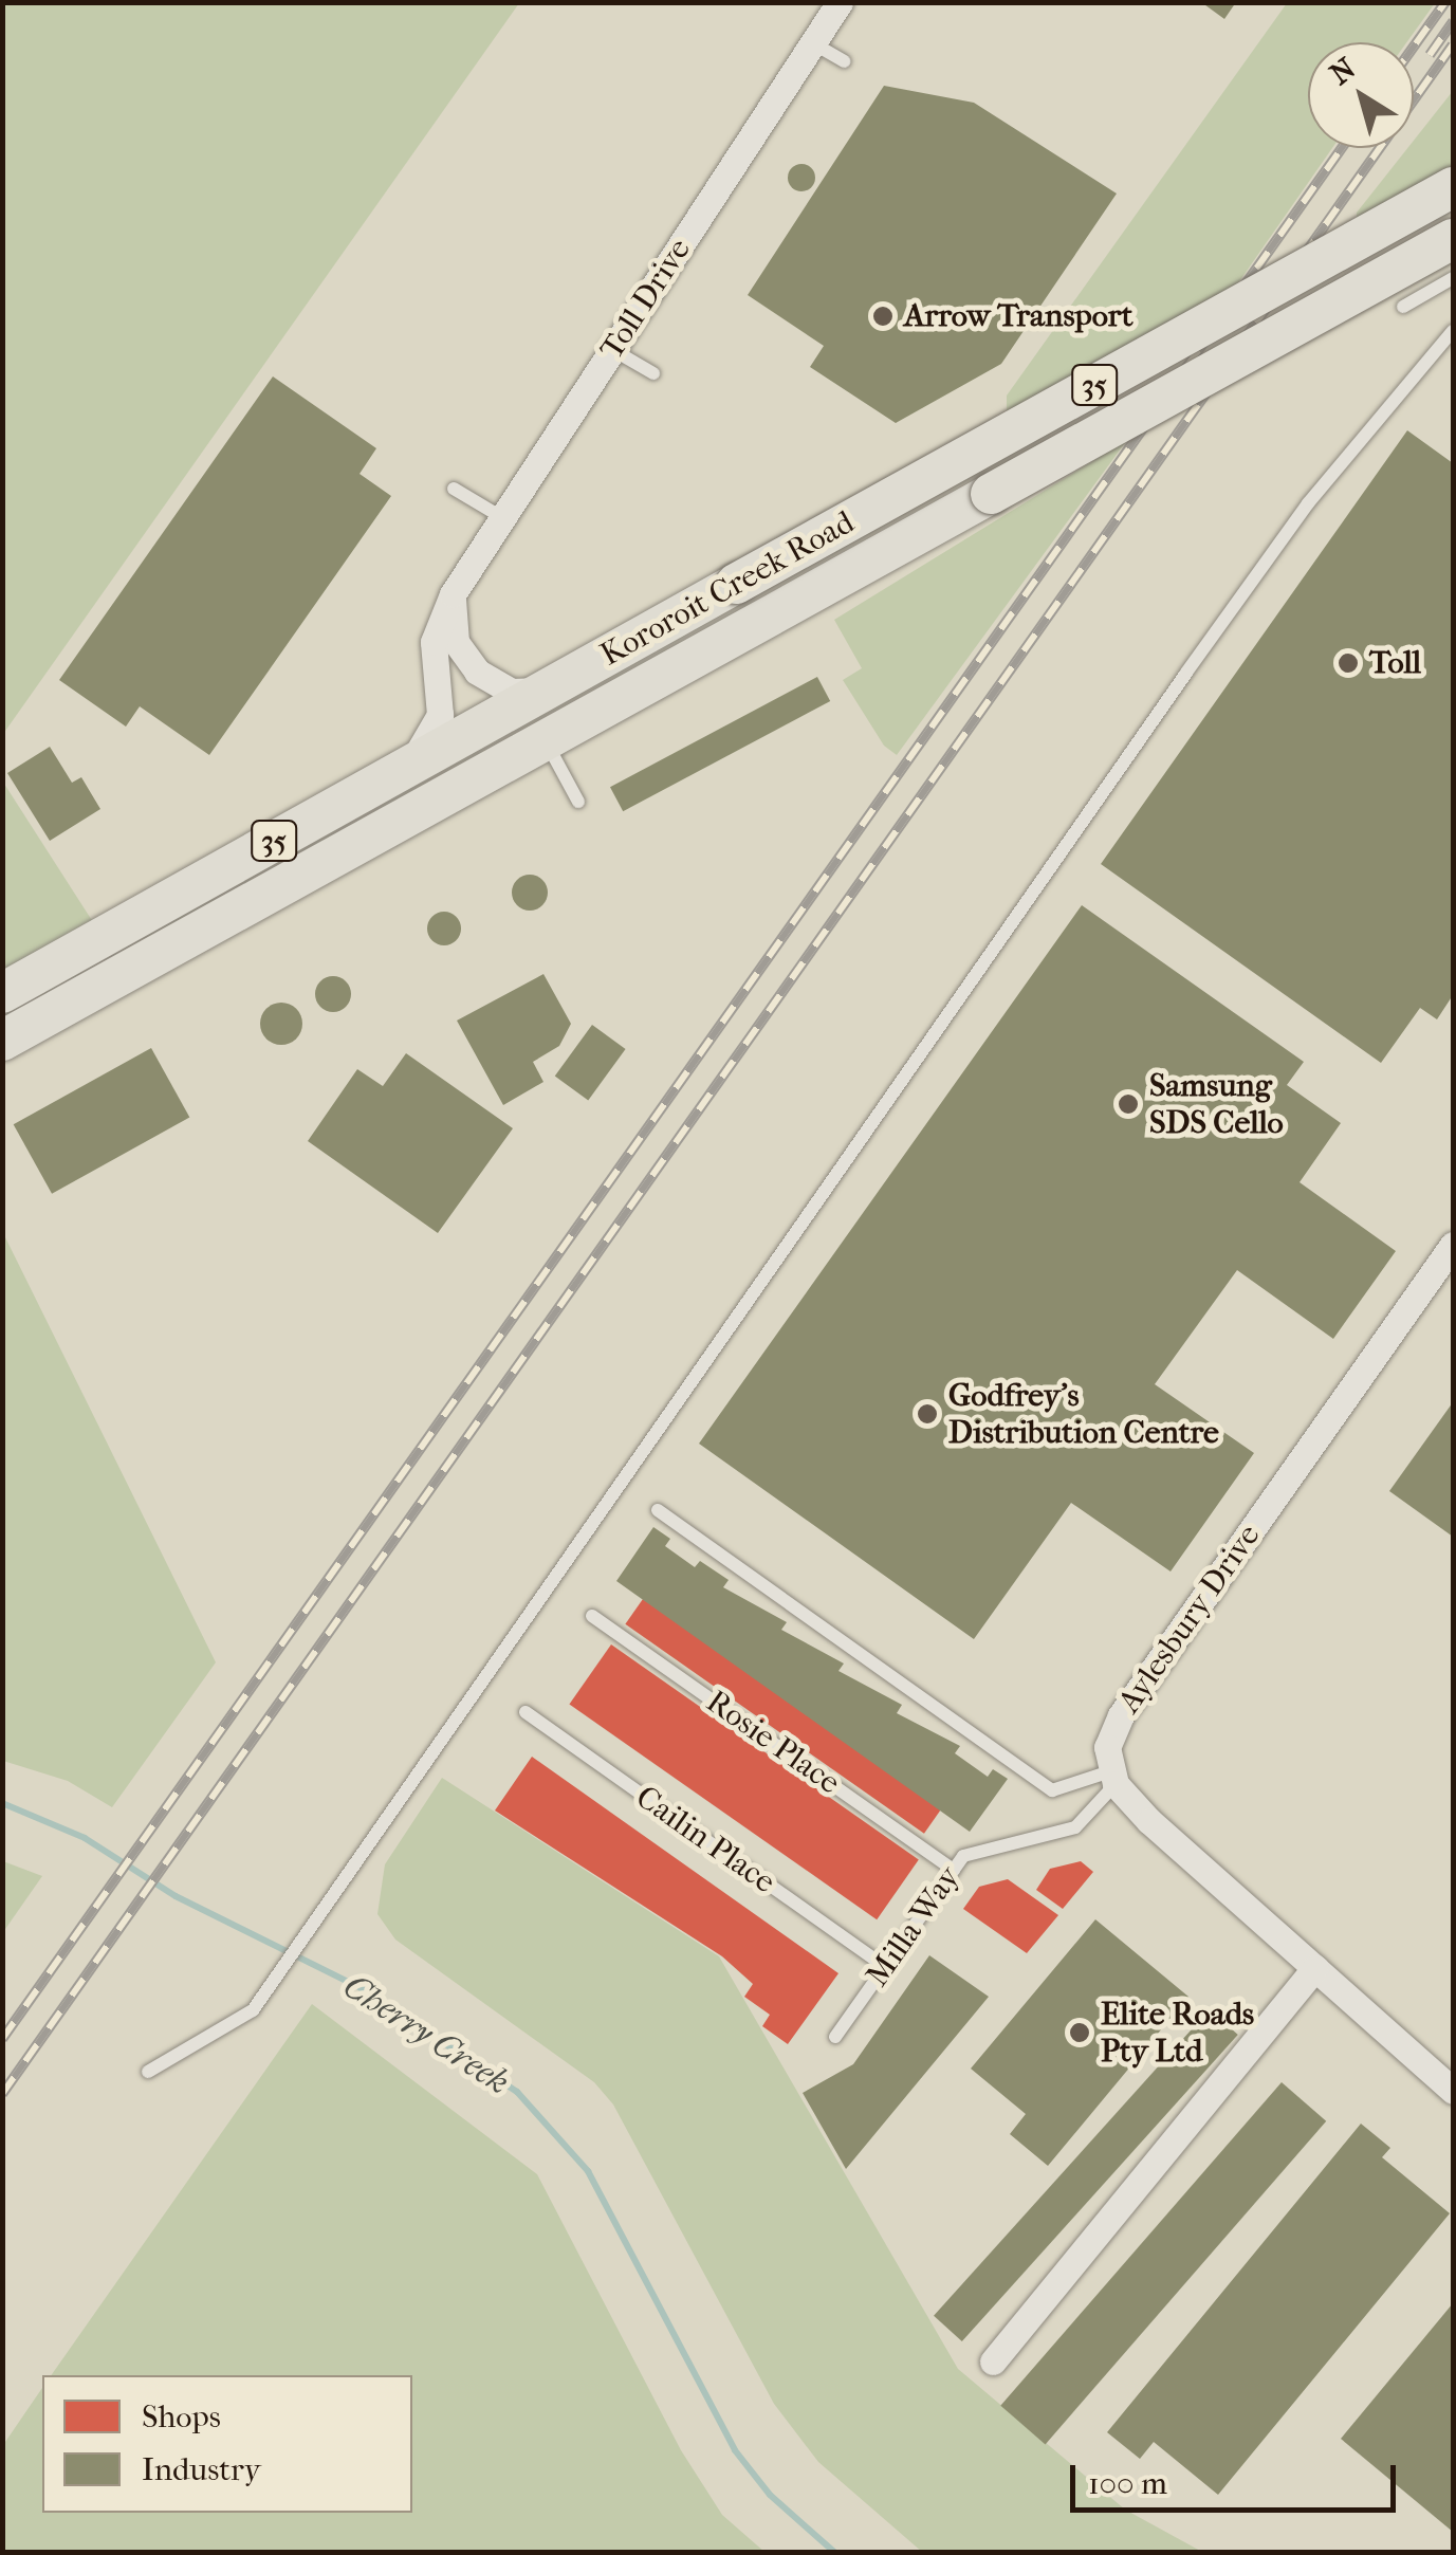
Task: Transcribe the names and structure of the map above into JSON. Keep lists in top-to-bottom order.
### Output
{
  "streets": {
    "main road": ["35", "Kororoit Creek Road"],
    "street": ["Toll Drive", "Aylesbury Drive"],
    "lane": ["Rosie Place", "Cailin Place", "Milla Way"]
  },
  "crossings": [
    ["Toll Drive", "Kororoit Creek Road"],
    ["Aylesbury Drive", "Milla Way"],
    ["Rosie Place", "Milla Way"],
    ["Cailin Place", "Milla Way"]
  ],
  "water": ["Cherry Creek"],
  "places": [
    "Arrow Transport",
    "Toll",
    "Samsung SDS Cello",
    "Godfrey's Distribution Centre",
    "Elite Roads Pty Ltd"
  ],
  "legend": ["Shops", "Industry"],
  "scale_bar": "100 m",
  "north": "top left"
}
